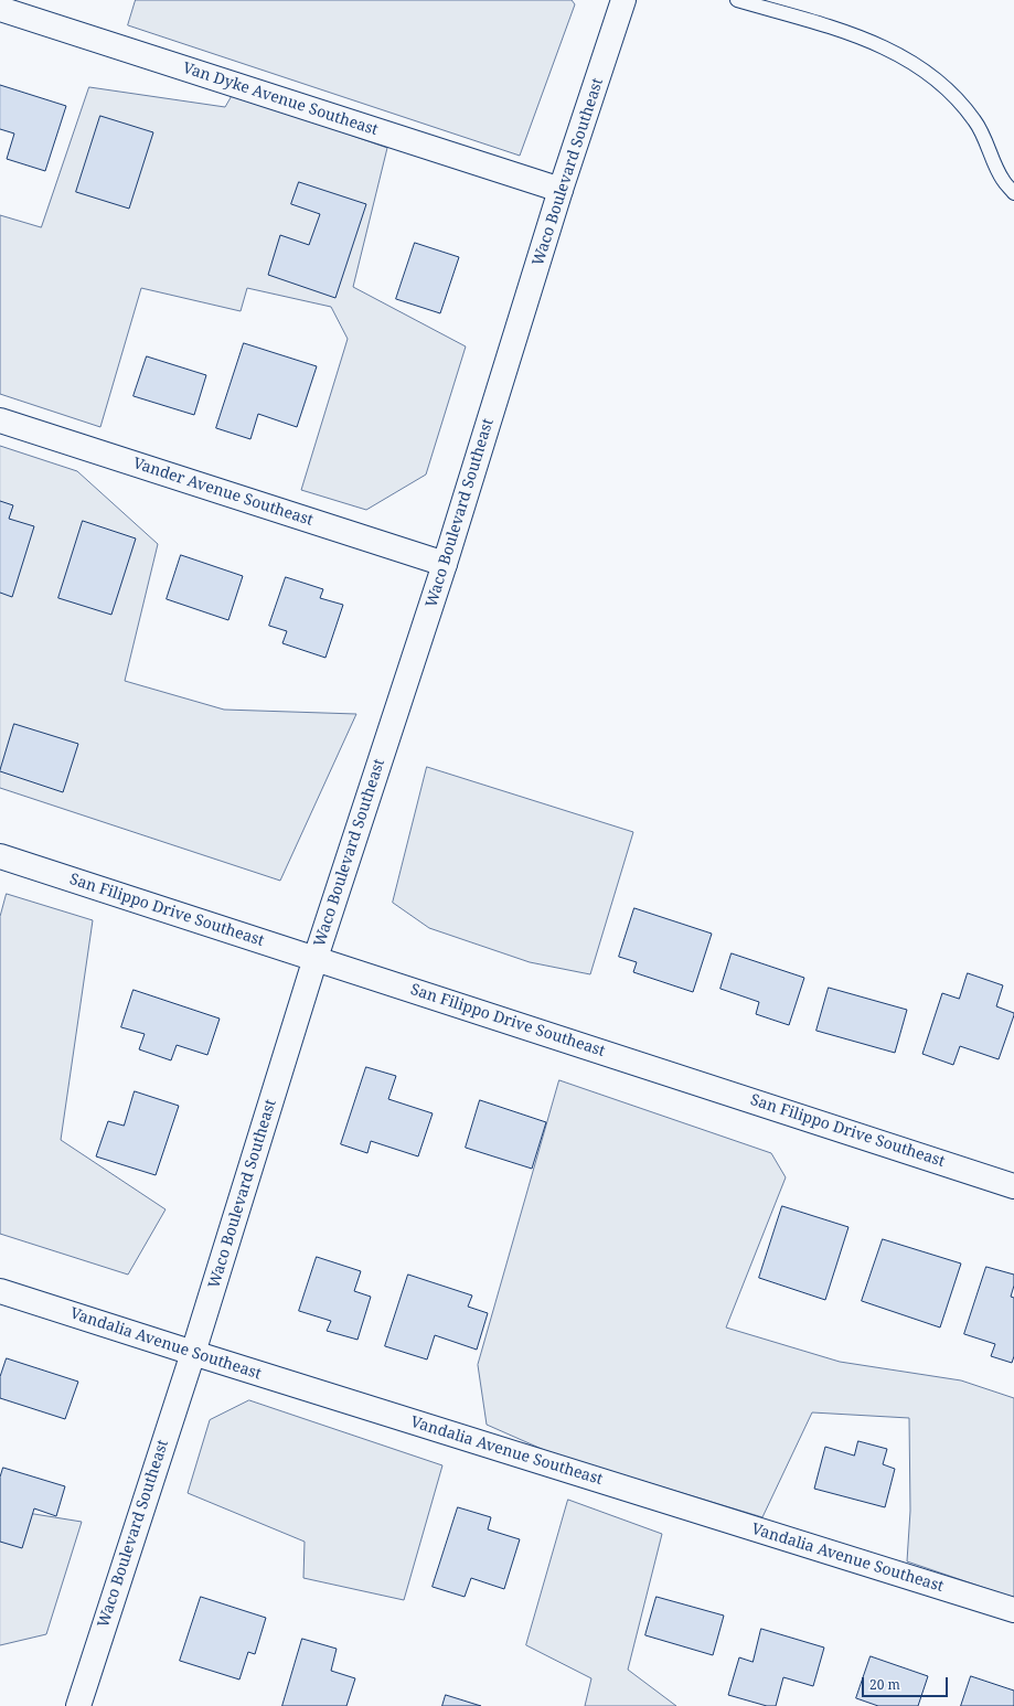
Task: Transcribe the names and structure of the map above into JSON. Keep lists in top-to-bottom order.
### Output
{
  "streets": {
    "street": [
      "Van Dyke Avenue Southeast",
      "Waco Boulevard Southeast",
      "Vander Avenue Southeast",
      "San Filippo Drive Southeast",
      "Vandalia Avenue Southeast"
    ]
  },
  "crossings": [
    ["Van Dyke Avenue Southeast", "Waco Boulevard Southeast"],
    ["Waco Boulevard Southeast", "Vander Avenue Southeast"],
    ["Waco Boulevard Southeast", "San Filippo Drive Southeast"],
    ["Waco Boulevard Southeast", "Vandalia Avenue Southeast"]
  ],
  "scale_bar": "20 m"
}
